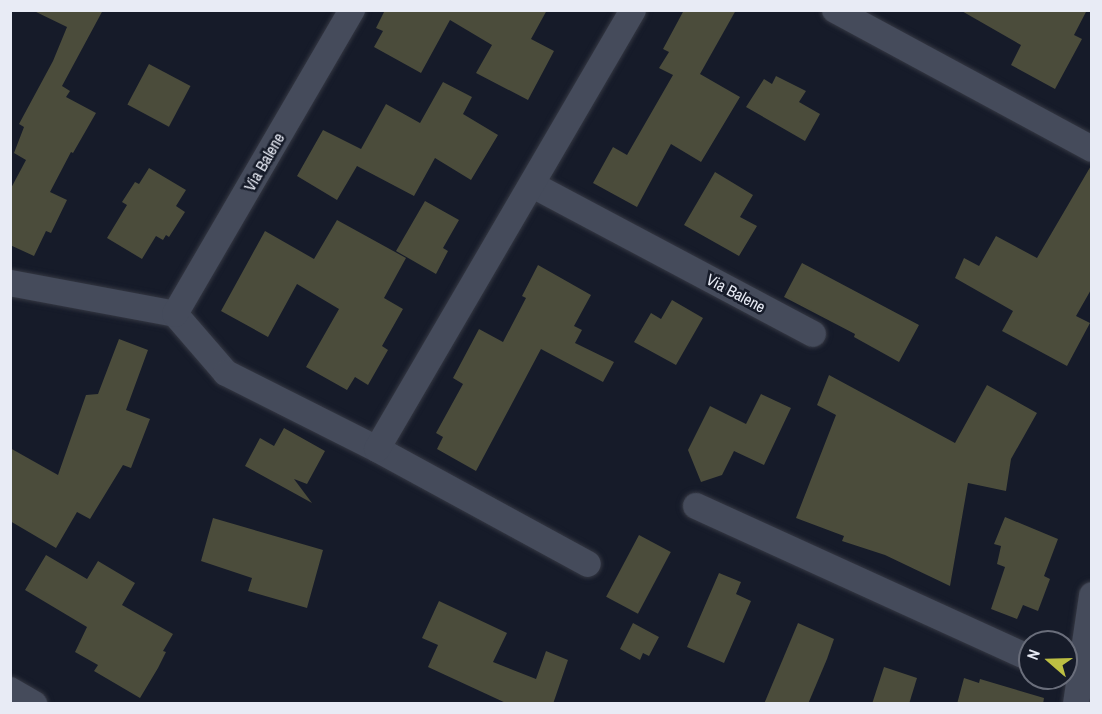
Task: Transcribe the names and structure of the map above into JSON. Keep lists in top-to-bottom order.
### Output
{
  "streets": {
    "street": ["Via Balene"]
  },
  "north": "left"
}
